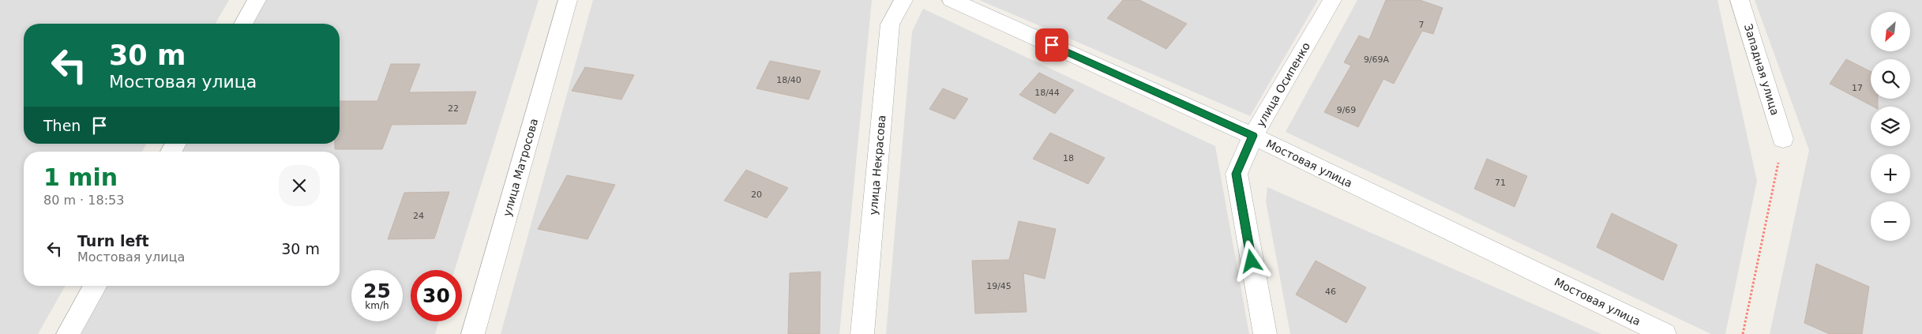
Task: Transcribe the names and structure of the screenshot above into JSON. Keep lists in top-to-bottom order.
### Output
{
  "streets": {
    "street": [
      "Западная улица",
      "улица Осипенко",
      "Мостовая улица",
      "улица Некрасова",
      "улица Матросова"
    ]
  },
  "crossings": [
    ["улица Осипенко", "Мостовая улица"]
  ],
  "house_numbers": [
    "7",
    "9/69А",
    "18/40",
    "17",
    "18/44",
    "22",
    "9/69",
    "18",
    "71",
    "20",
    "24",
    "19/45",
    "46"
  ],
  "north": "bottom left",
  "page": {
    "map_buttons": ["+", "−"],
    "turn": ["30 m", "Мостовая улица"],
    "then": "Then",
    "heading": ["1 min", "80 m · 18:53"],
    "list": [
      {
        "name": "Turn left",
        "note": "Мостовая улица",
        "value": "30 m"
      }
    ],
    "speed": "25 km/h",
    "limit": "30"
  }
}
